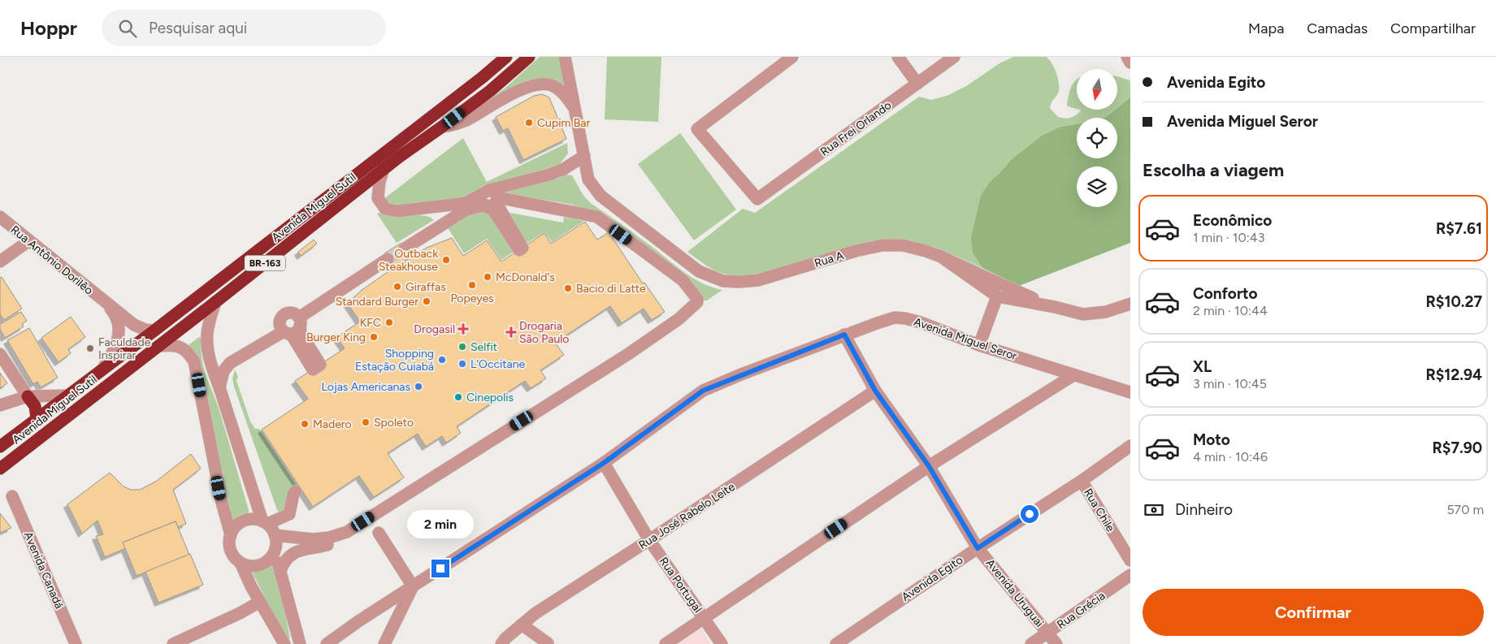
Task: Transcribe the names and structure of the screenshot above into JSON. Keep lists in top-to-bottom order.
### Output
{
  "streets": {
    "highway": ["Avenida Miguel Sutil", "BR-163"],
    "street": [
      "Rua Frei Orlando",
      "Rua A",
      "Rua Antônio Dorilêo",
      "Avenida Miguel Seror",
      "Rua Chile",
      "Rua José Rabelo Leite",
      "Avenida Canadá",
      "Avenida Egito",
      "Rua Portugal",
      "Avenida Uruguai",
      "Rua Grécia"
    ]
  },
  "crossings": [
    ["Avenida Miguel Sutil", "Rua Antônio Dorilêo"],
    ["Avenida Miguel Seror", "Rua Portugal"],
    ["Avenida Miguel Seror", "Avenida Uruguai"],
    ["Rua Chile", "Avenida Egito"],
    ["Rua José Rabelo Leite", "Rua Portugal"],
    ["Rua José Rabelo Leite", "Avenida Uruguai"],
    ["Avenida Egito", "Avenida Uruguai"],
    ["Avenida Uruguai", "Rua Grécia"]
  ],
  "places": {
    "other": [
      "Cupim Bar",
      "Outback Steakhouse",
      "McDonald's",
      "Popeyes",
      "Giraffas",
      "Bacio di Latte",
      "Standard Burger",
      "KFC",
      "Burger King",
      "Selfit",
      "Faculdade Inspirar",
      "Shopping Estação Cuiabá",
      "L'Occitane",
      "Lojas Americanas",
      "Cinepolis",
      "Spoleto",
      "Madero"
    ],
    "health": ["Drogasil", "Drogaria São Paulo"]
  },
  "north": "bottom",
  "page": {
    "header": "Hoppr",
    "search": "Pesquisar aqui",
    "nav": ["Mapa", "Camadas", "Compartilhar"],
    "banner": ["Avenida Egito", "Avenida Miguel Seror"],
    "heading": "Escolha a viagem",
    "list": [
      {
        "name": "Econômico",
        "note": "1 min · 10:43",
        "value": "R$7.61"
      },
      {
        "name": "Conforto",
        "note": "2 min · 10:44",
        "value": "R$10.27"
      },
      {
        "name": "XL",
        "note": "3 min · 10:45",
        "value": "R$12.94"
      },
      {
        "name": "Moto",
        "note": "4 min · 10:46",
        "value": "R$7.90"
      }
    ],
    "pay": ["Dinheiro", "570 m"],
    "bubble": "2 min",
    "buttons": "Confirmar"
  }
}
